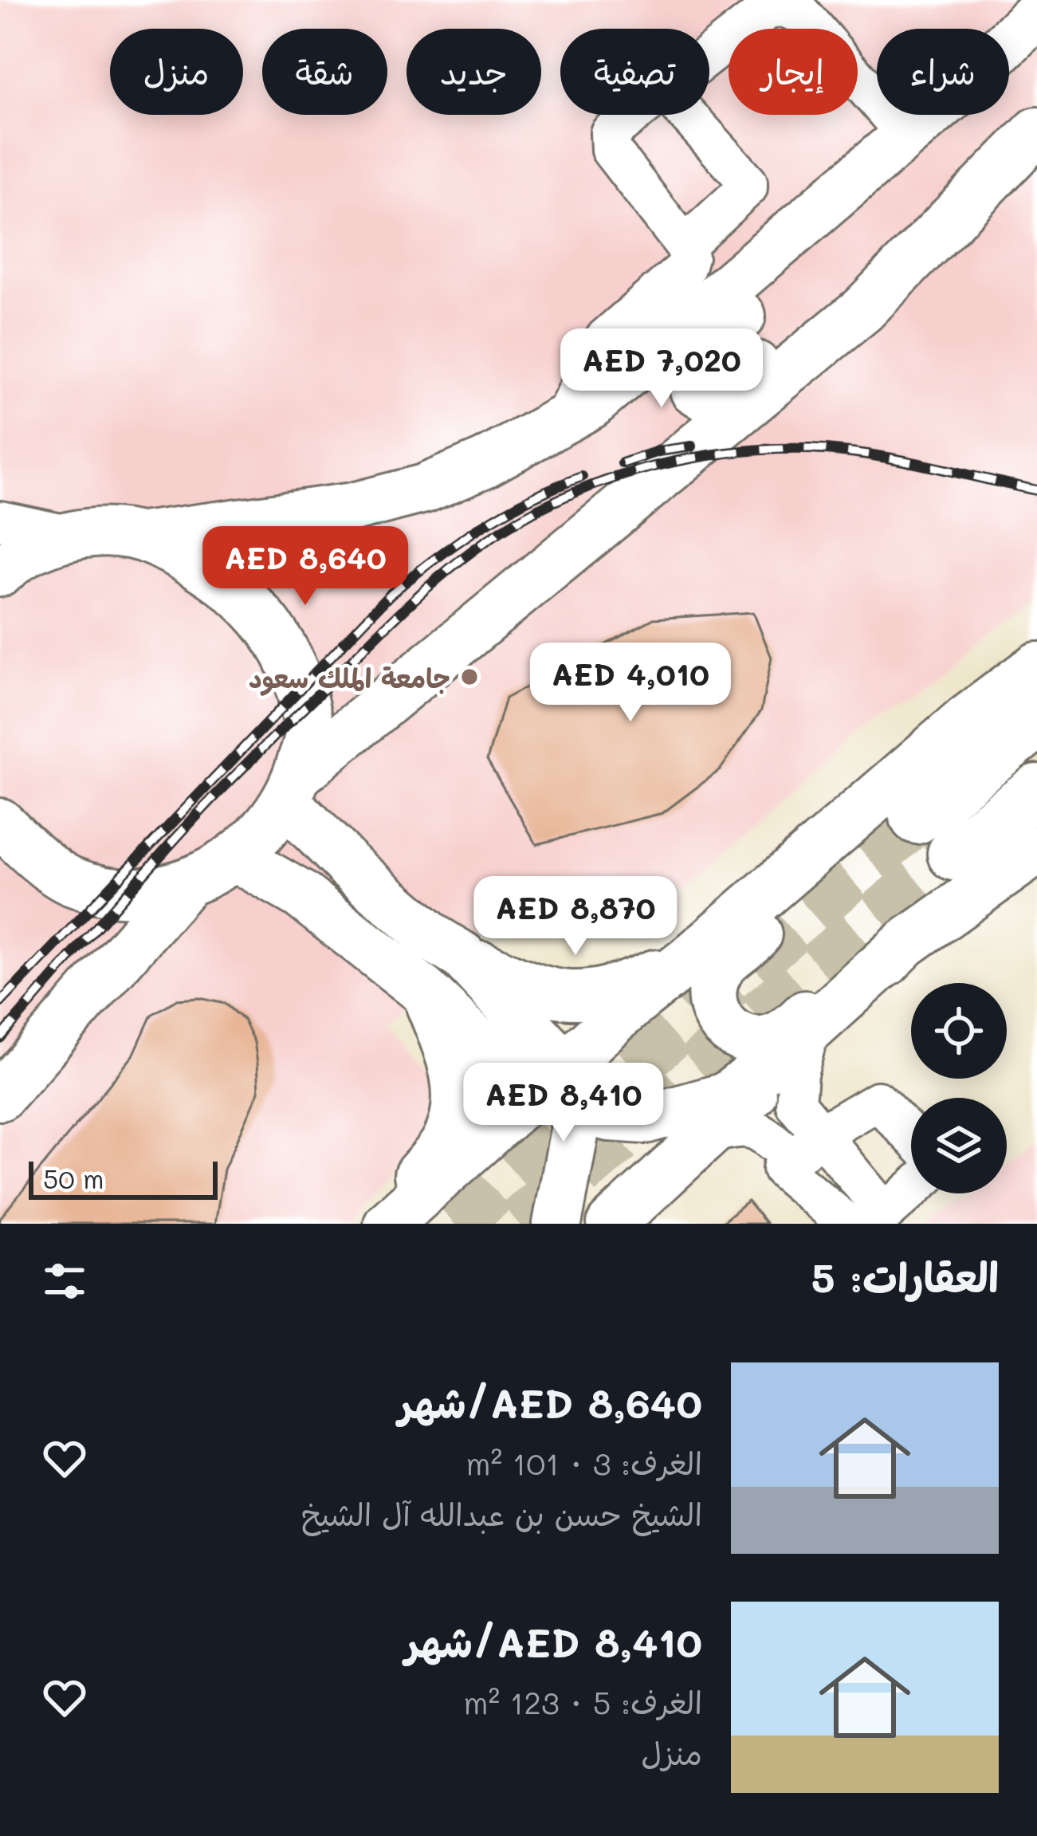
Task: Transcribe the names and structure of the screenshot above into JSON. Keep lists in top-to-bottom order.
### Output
{
  "places": ["جامعة الملك سعود"],
  "scale_bar": "50 m",
  "page": {
    "chip": [
      "شراء",
      "إيجار",
      "تصفية",
      "جديد",
      "شقة",
      "منزل"
    ],
    "price": [
      "AED 7,020",
      "AED 8,640",
      "AED 4,010",
      "AED 8,870",
      "AED 8,410"
    ],
    "scale": "50 m",
    "heading": "العقارات: 5",
    "list": [
      {
        "name": "AED 8,640/شهر",
        "note": "الغرف: 3 · 101 m² · الشيخ حسن بن عبدالله آل الشيخ"
      },
      {
        "name": "AED 8,410/شهر",
        "note": "الغرف: 5 · 123 m² · منزل"
      }
    ]
  }
}
